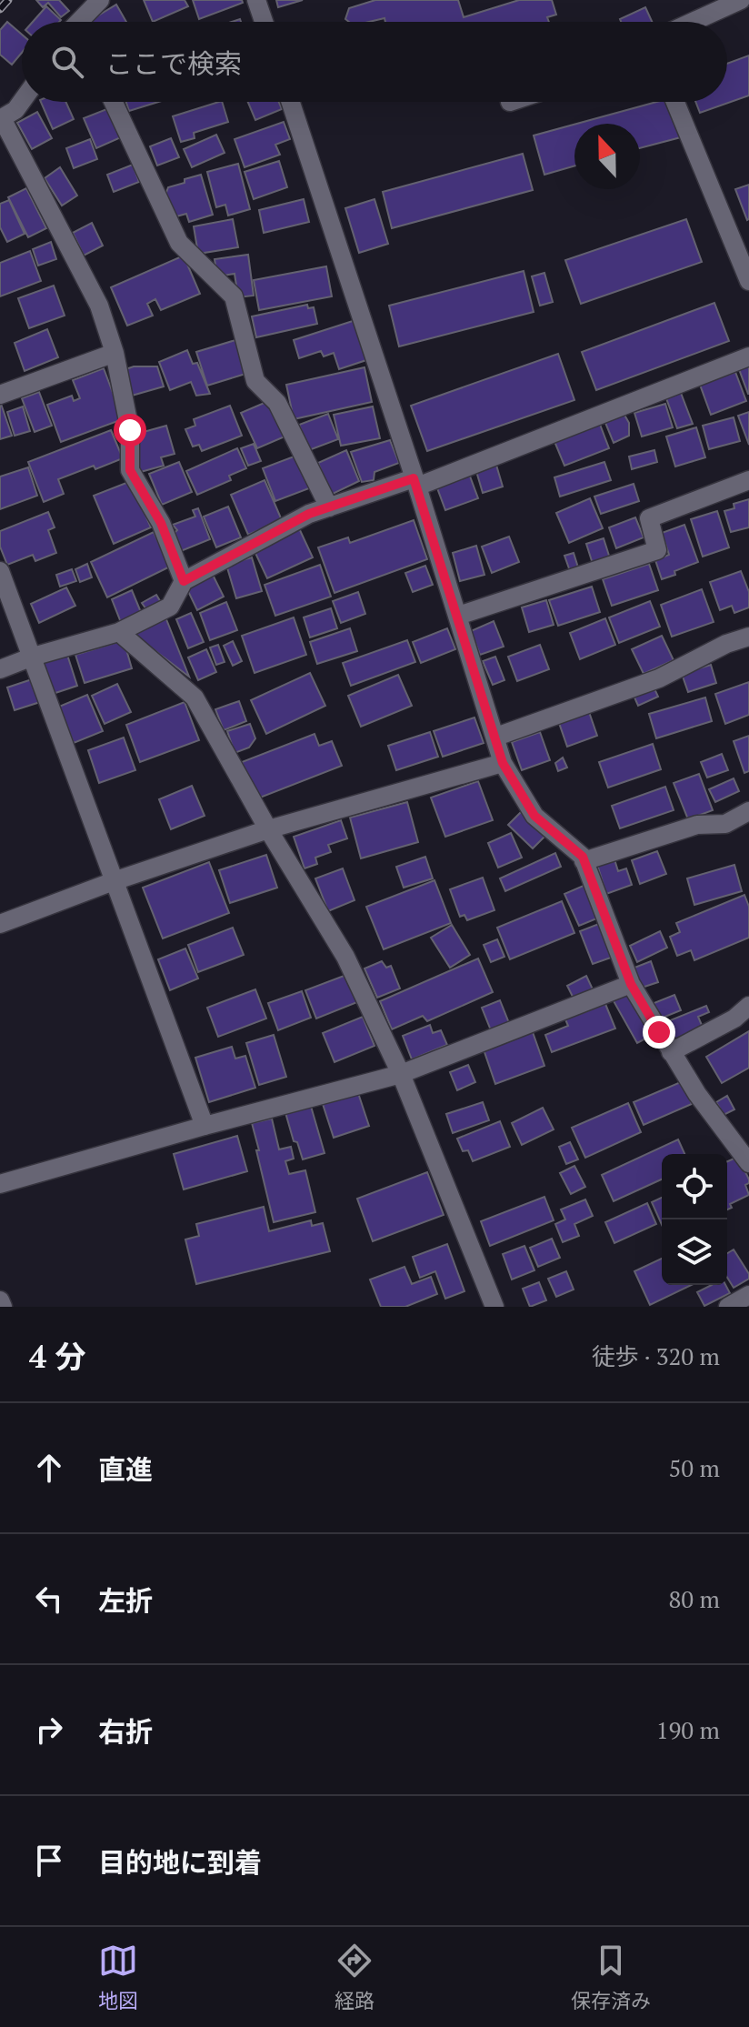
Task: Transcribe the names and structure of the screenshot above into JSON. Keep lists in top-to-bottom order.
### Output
{
  "north": "top",
  "page": {
    "search": "ここで検索",
    "heading": ["4 分", "徒歩 · 320 m"],
    "list": [
      ["直進", "50 m"],
      ["左折", "80 m"],
      ["右折", "190 m"],
      "目的地に到着"
    ],
    "nav": ["地図", "経路", "保存済み"]
  }
}
